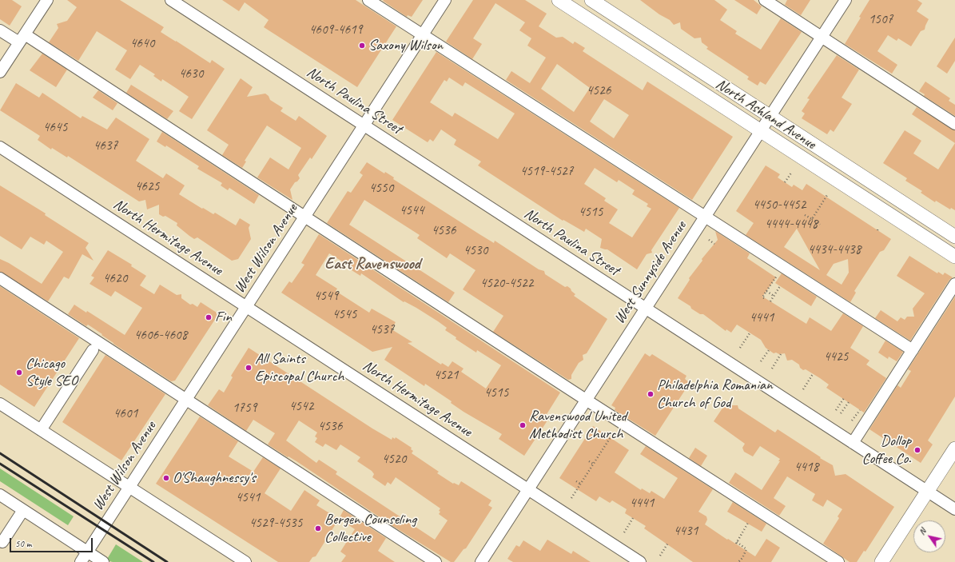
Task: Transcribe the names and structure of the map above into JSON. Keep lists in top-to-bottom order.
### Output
{
  "streets": {
    "main road": ["North Ashland Avenue"],
    "street": [
      "North Paulina Street",
      "North Hermitage Avenue",
      "West Wilson Avenue",
      "West Sunnyside Avenue"
    ]
  },
  "crossings": [
    ["North Paulina Street", "West Wilson Avenue"],
    ["North Paulina Street", "West Sunnyside Avenue"],
    ["North Ashland Avenue", "West Sunnyside Avenue"],
    ["North Hermitage Avenue", "West Wilson Avenue"],
    ["North Hermitage Avenue", "West Sunnyside Avenue"]
  ],
  "districts": ["East Ravenswood"],
  "places": [
    "Saxony Wilson",
    "Fin",
    "All Saints Episcopal Church",
    "Chicago Style SEO",
    "Philadelphia Romanian Church of God",
    "Ravenswood United Methodist Church",
    "Dollop Coffee Co.",
    "O'Shaughnessy's",
    "Bergen Counseling Collective"
  ],
  "house_numbers": [
    "1507",
    "4609-4619",
    "4640",
    "4630",
    "4526",
    "4645",
    "4637",
    "4519-4527",
    "4625",
    "4550",
    "4450-4452",
    "4544",
    "4515",
    "4444-4448",
    "4536",
    "4434-4438",
    "4530",
    "4620",
    "4520-4522",
    "4549",
    "4545",
    "4441",
    "4537",
    "4606-4608",
    "4425",
    "4521",
    "4515",
    "4542",
    "1759",
    "4601",
    "4536",
    "4520",
    "4418",
    "4541",
    "4441",
    "4529-4535",
    "4431"
  ],
  "scale_bar": "50 m",
  "north": "top left"
}
